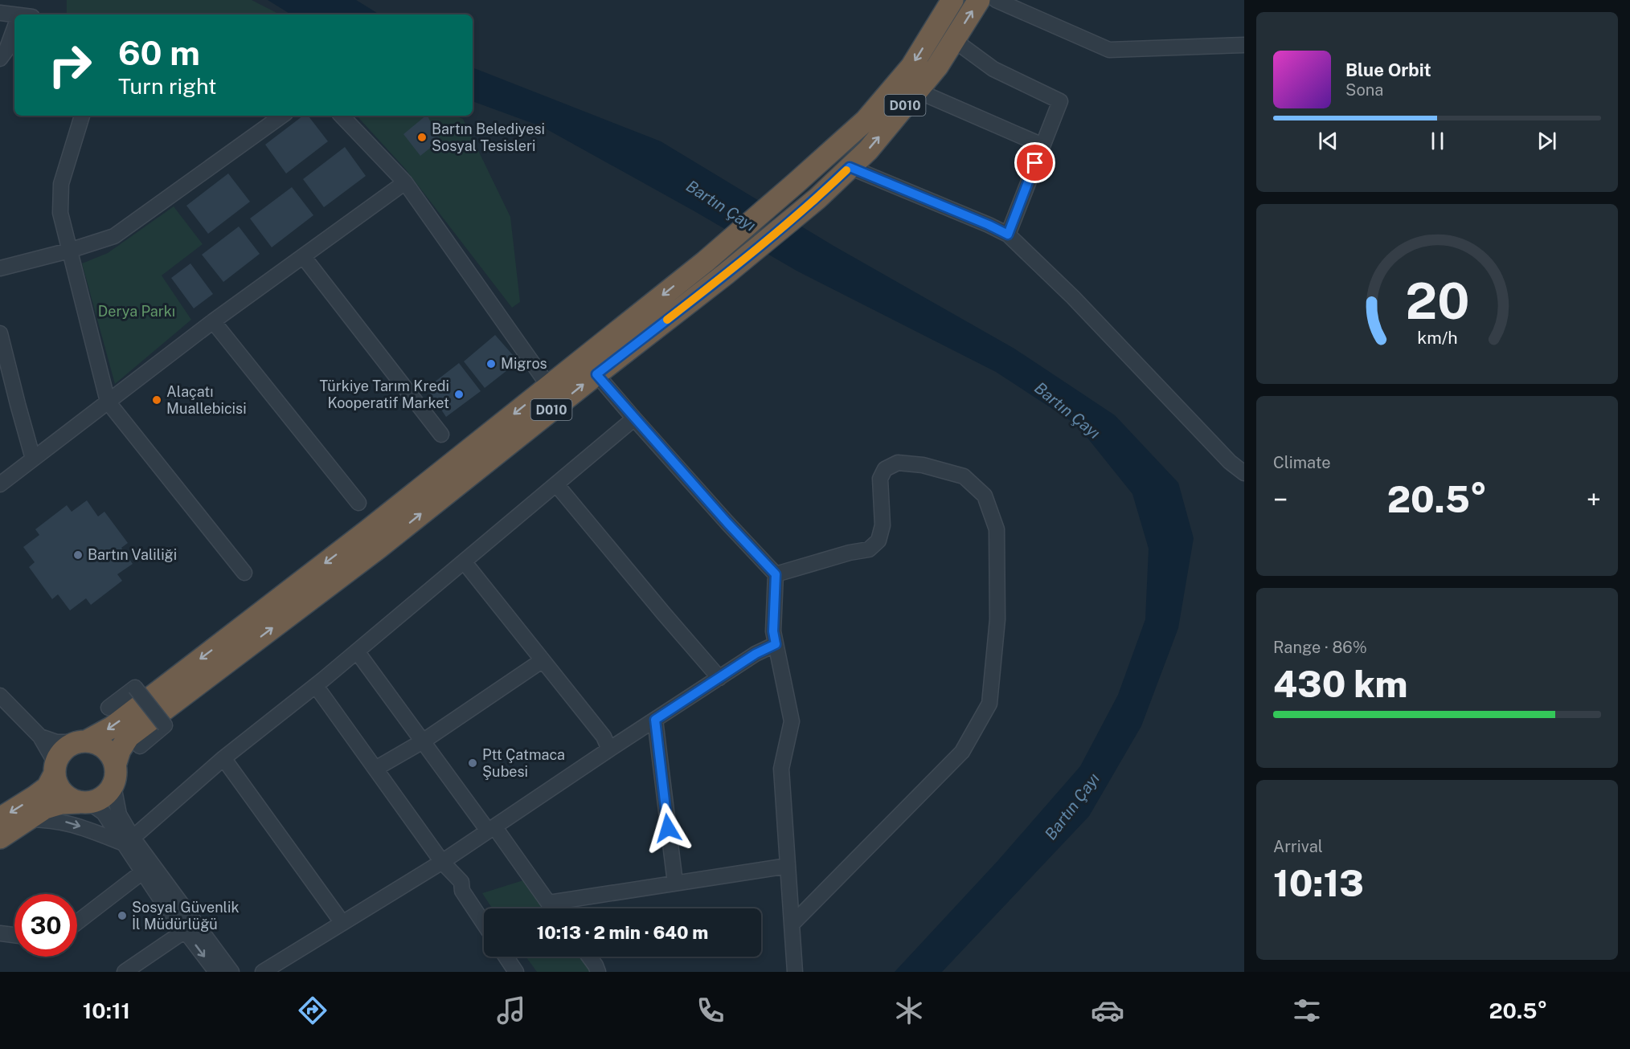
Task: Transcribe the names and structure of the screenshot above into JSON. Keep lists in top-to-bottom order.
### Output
{
  "streets": {
    "highway": ["D010"]
  },
  "water": ["Bartın Çayı"],
  "parks": ["Derya Parkı"],
  "places": [
    "Bartın Belediyesi Sosyal Tesisleri",
    "Migros",
    "Türkiye Tarım Kredi Kooperatif Market",
    "Alaçatı Muallebicisi",
    "Bartın Valiliği",
    "Ptt Çatmaca Şubesi",
    "Sosyal Güvenlik İl Müdürlüğü"
  ],
  "page": {
    "turn": ["60 m", "Turn right"],
    "song": ["Blue Orbit", "Sona"],
    "tile": [
      "Climate",
      ["Range · 86%", "430 km"],
      ["Arrival", "10:13"]
    ],
    "heat": ["−", "20.5°", "+"],
    "limit": "30",
    "trip": "10:13 · 2 min · 640 m",
    "tabs": ["10:11", "20.5°"],
    "gauge": ["20", "km/h"]
  }
}
